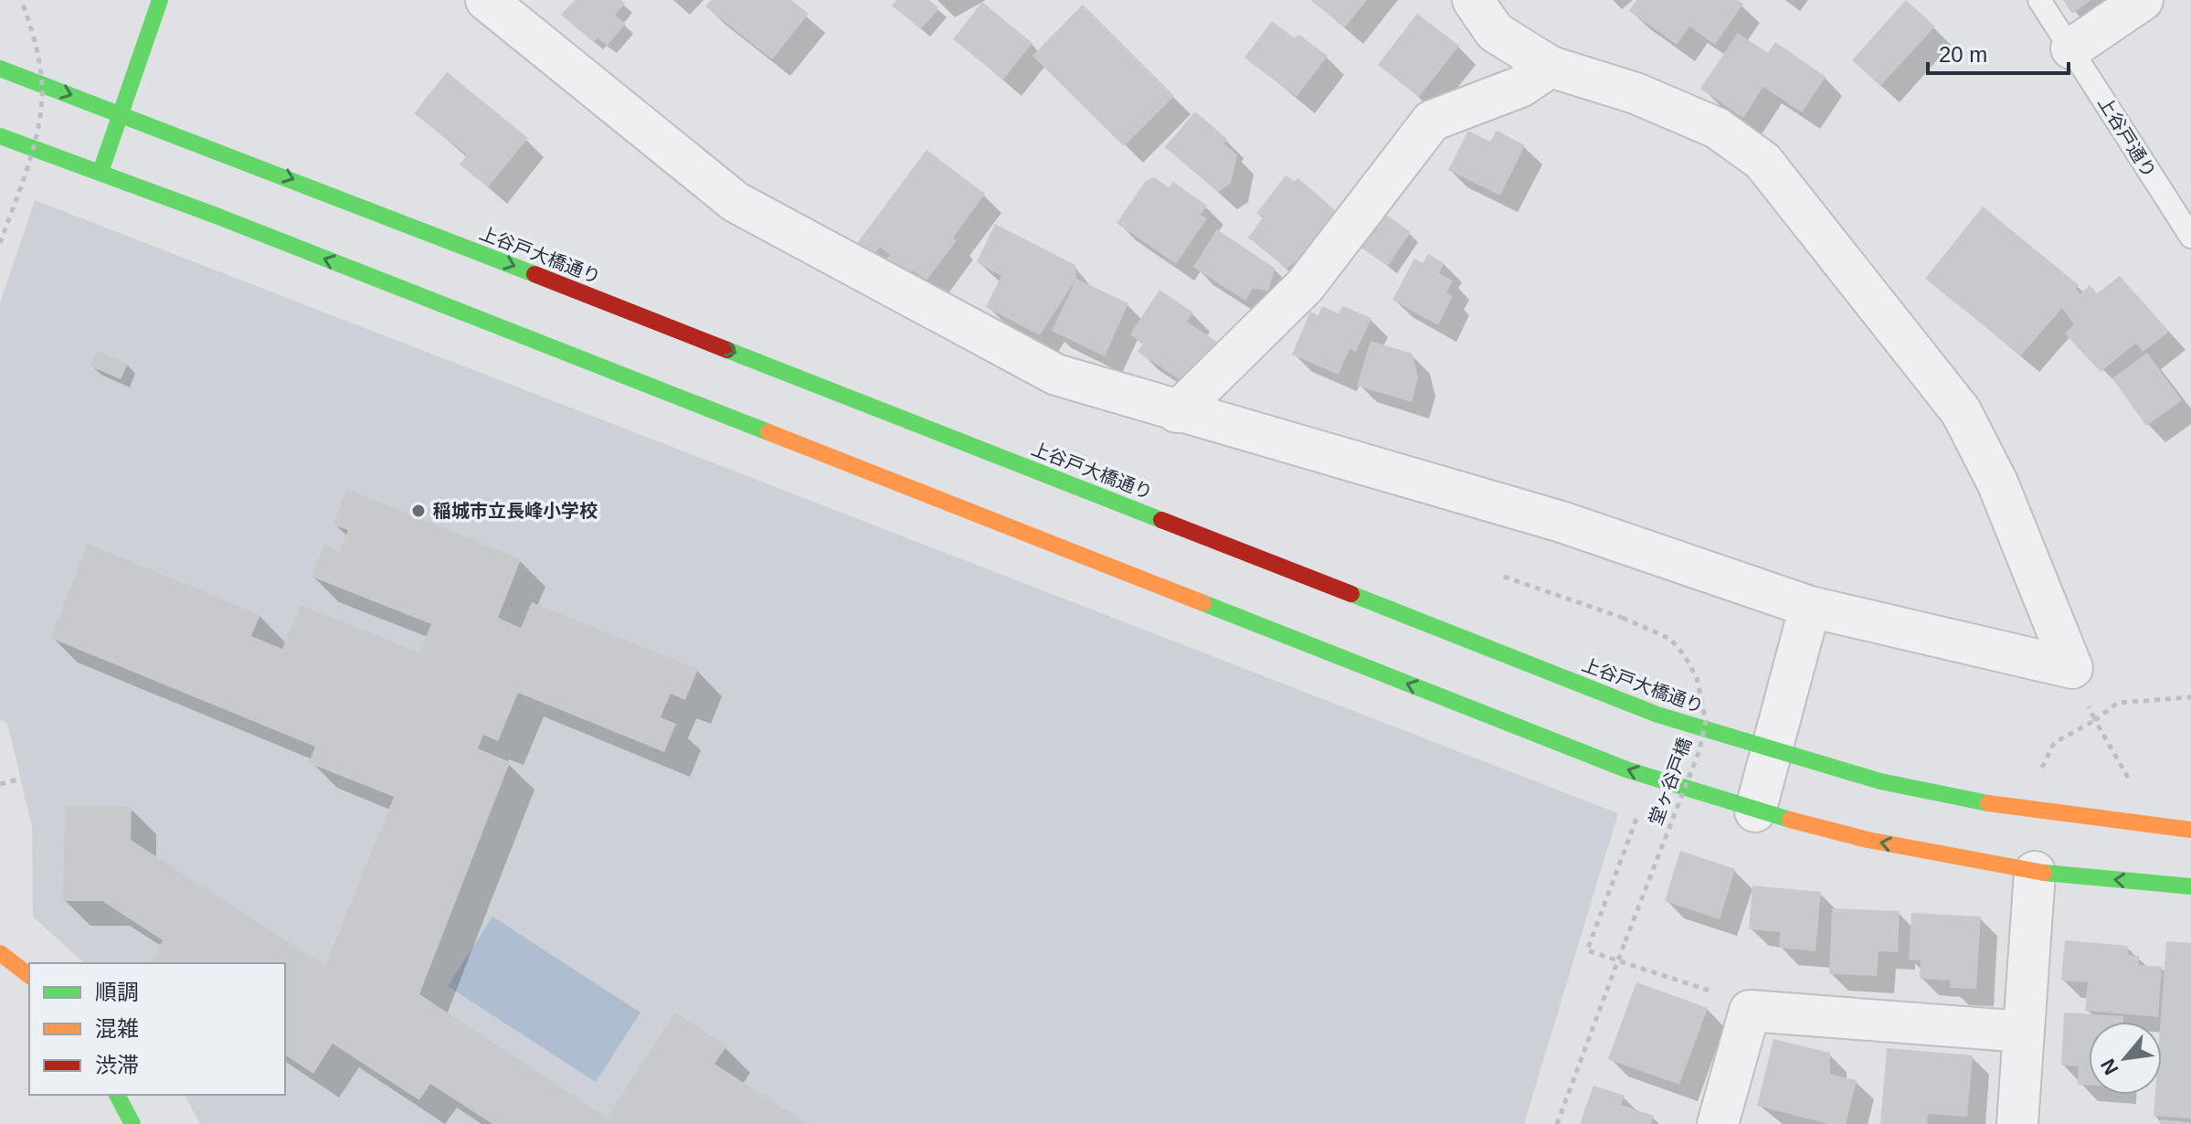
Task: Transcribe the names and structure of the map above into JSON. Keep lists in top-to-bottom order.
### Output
{
  "streets": {
    "street": ["上谷戸大橋通り"],
    "lane": ["上谷戸通り"],
    "path": ["堂ヶ谷戸橋"]
  },
  "places": ["稲城市立長峰小学校"],
  "legend": ["順調", "混雑", "渋滞"],
  "scale_bar": "20 m",
  "north": "bottom left"
}
